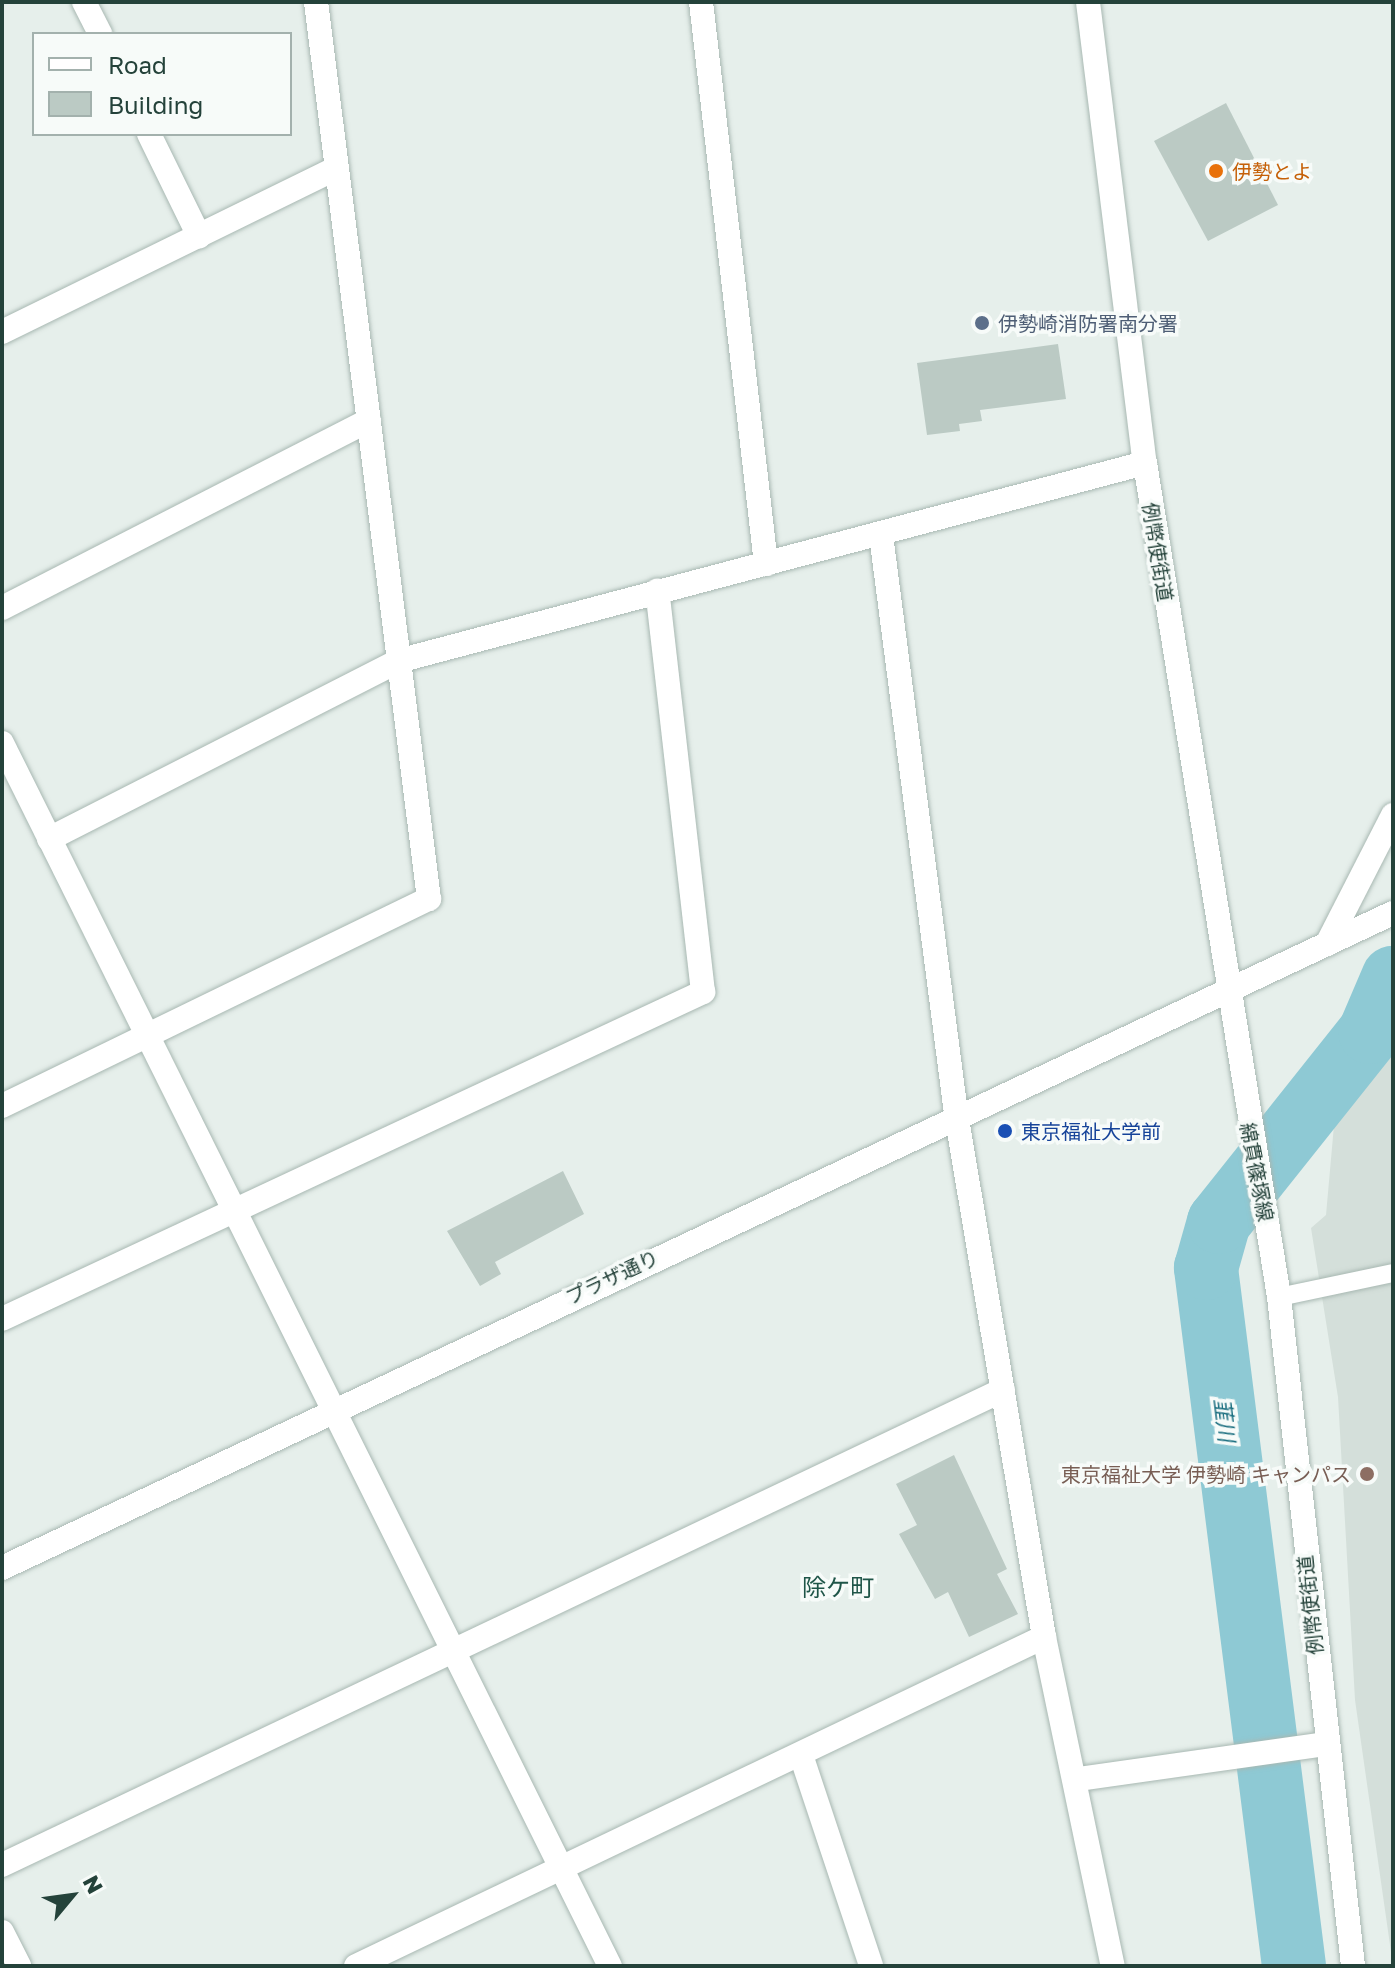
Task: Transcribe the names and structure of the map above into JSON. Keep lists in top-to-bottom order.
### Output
{
  "streets": {
    "street": ["例幣使街道", "綿貫篠塚線", "プラザ通り"]
  },
  "crossings": [
    ["例幣使街道", "綿貫篠塚線"],
    ["例幣使街道", "プラザ通り"]
  ],
  "districts": ["除ケ町"],
  "water": ["韮川"],
  "places": [
    "伊勢とよ",
    "伊勢崎消防署南分署",
    "東京福祉大学前",
    "東京福祉大学 伊勢崎 キャンパス"
  ],
  "legend": ["Road", "Building"],
  "north": "top right"
}
